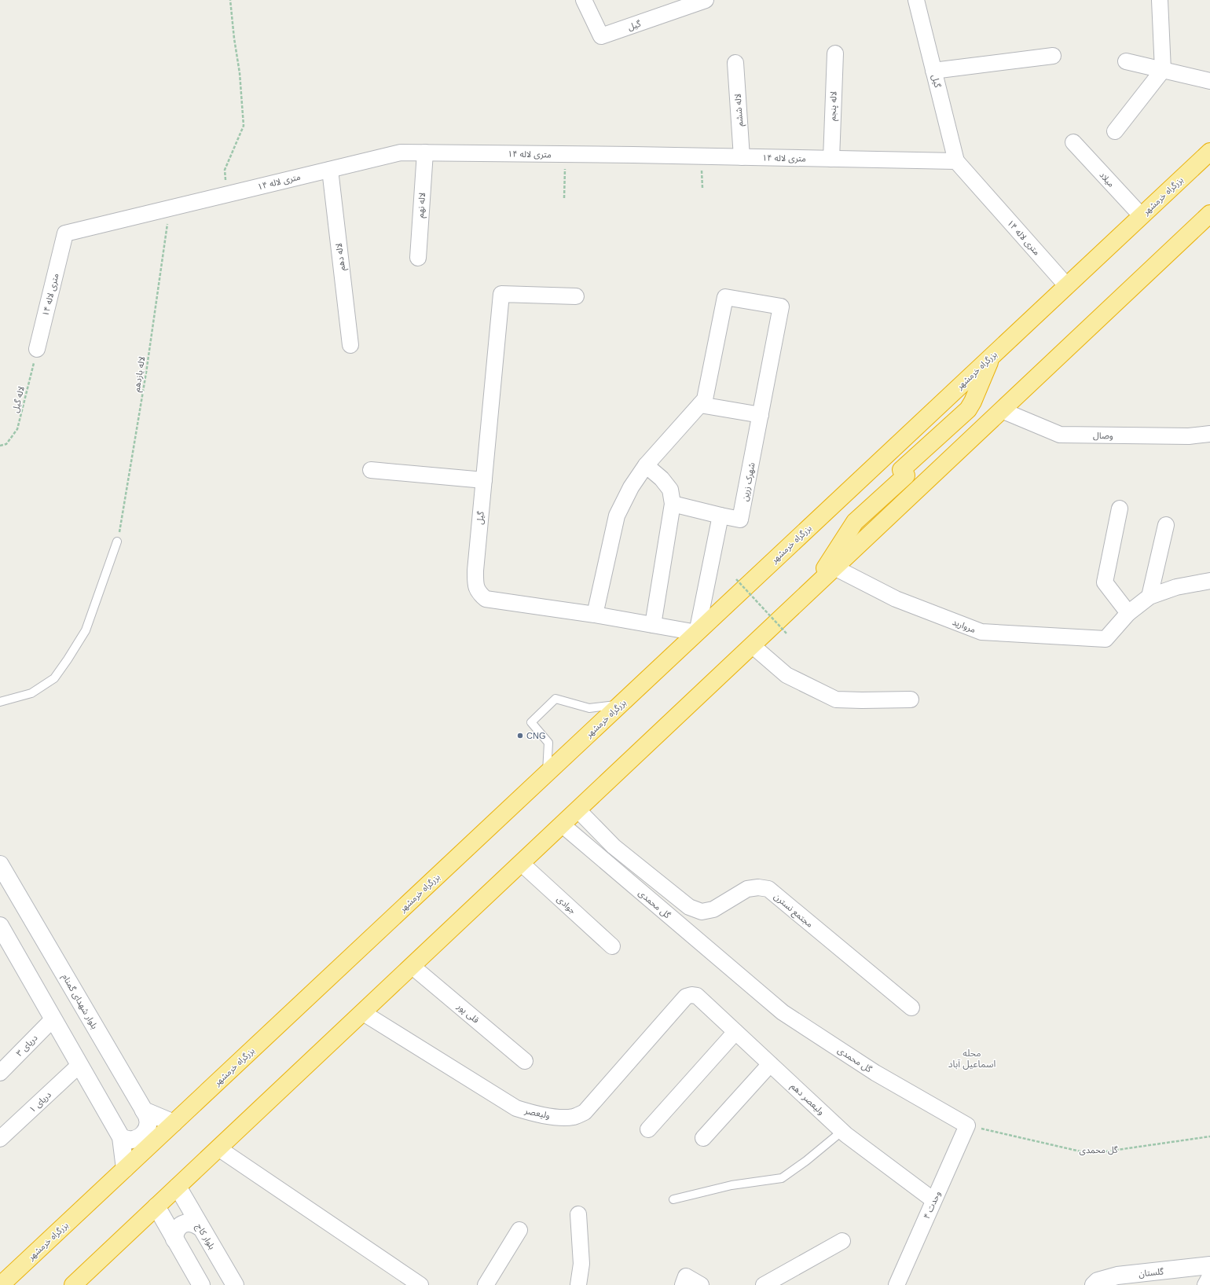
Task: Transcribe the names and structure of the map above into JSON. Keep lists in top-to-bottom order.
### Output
{
  "streets": {
    "highway": ["بزرگراه خرمشهر"],
    "main road": ["بلوار شهدای گمنام", "بلوار کاج", "گلستان"],
    "street": [
      "گیل",
      "لاله پنجم",
      "لاله ششم",
      "۱۴ متری لاله",
      "میلاد",
      "لاله نهم",
      "لاله دهم",
      "وصال",
      "شهرک زرین",
      "مروارید",
      "گل محمدی",
      "جوادی",
      "مجتمع نسترن",
      "قلی پور",
      "دریای ۳",
      "ولیعصر دهم",
      "دریای ۱",
      "ولیعصر",
      "وحدت ۴"
    ],
    "path": ["لاله یازدهم", "لاله گیل"]
  },
  "crossings": [
    ["گیل", "۱۴ متری لاله"],
    ["گیل", "بزرگراه خرمشهر"],
    ["لاله پنجم", "۱۴ متری لاله"],
    ["لاله ششم", "۱۴ متری لاله"],
    ["۱۴ متری لاله", "بزرگراه خرمشهر"],
    ["۱۴ متری لاله", "لاله نهم"],
    ["۱۴ متری لاله", "لاله دهم"],
    ["۱۴ متری لاله", "لاله یازدهم"],
    ["۱۴ متری لاله", "لاله گیل"],
    ["میلاد", "بزرگراه خرمشهر"],
    ["گل محمدی", "وحدت ۴"],
    ["ولیعصر دهم", "ولیعصر"],
    ["ولیعصر دهم", "وحدت ۴"]
  ],
  "districts": ["محله اسماعیل آباد"],
  "places": ["CNG"]
}
